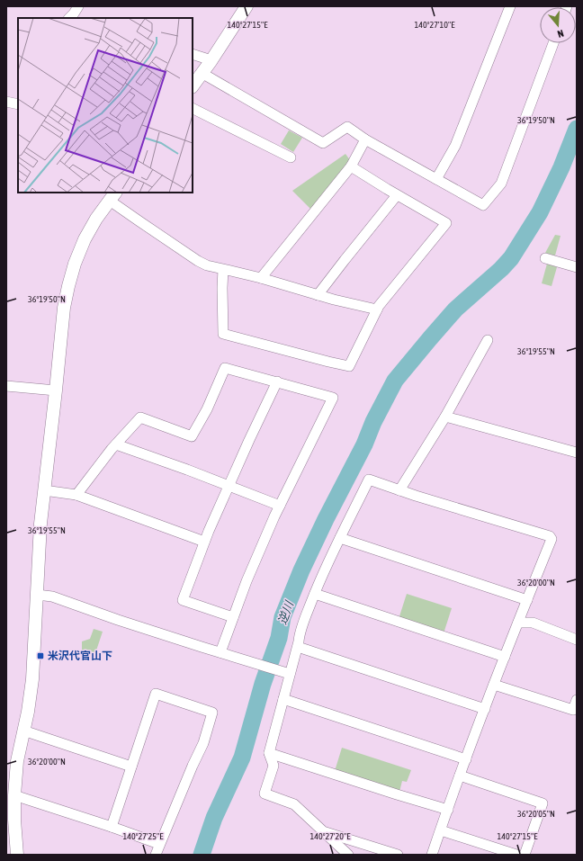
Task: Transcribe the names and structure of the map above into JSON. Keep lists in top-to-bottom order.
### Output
{
  "water": ["逆川"],
  "places": {
    "transit": ["米沢代官山下"]
  },
  "north": "bottom",
  "coordinates": [
    "140°27'15\"E",
    "140°27'10\"E",
    "36°19'50\"N",
    "36°19'55\"N",
    "36°20'00\"N",
    "36°20'05\"N",
    "140°27'25\"E",
    "140°27'20\"E"
  ]
}
